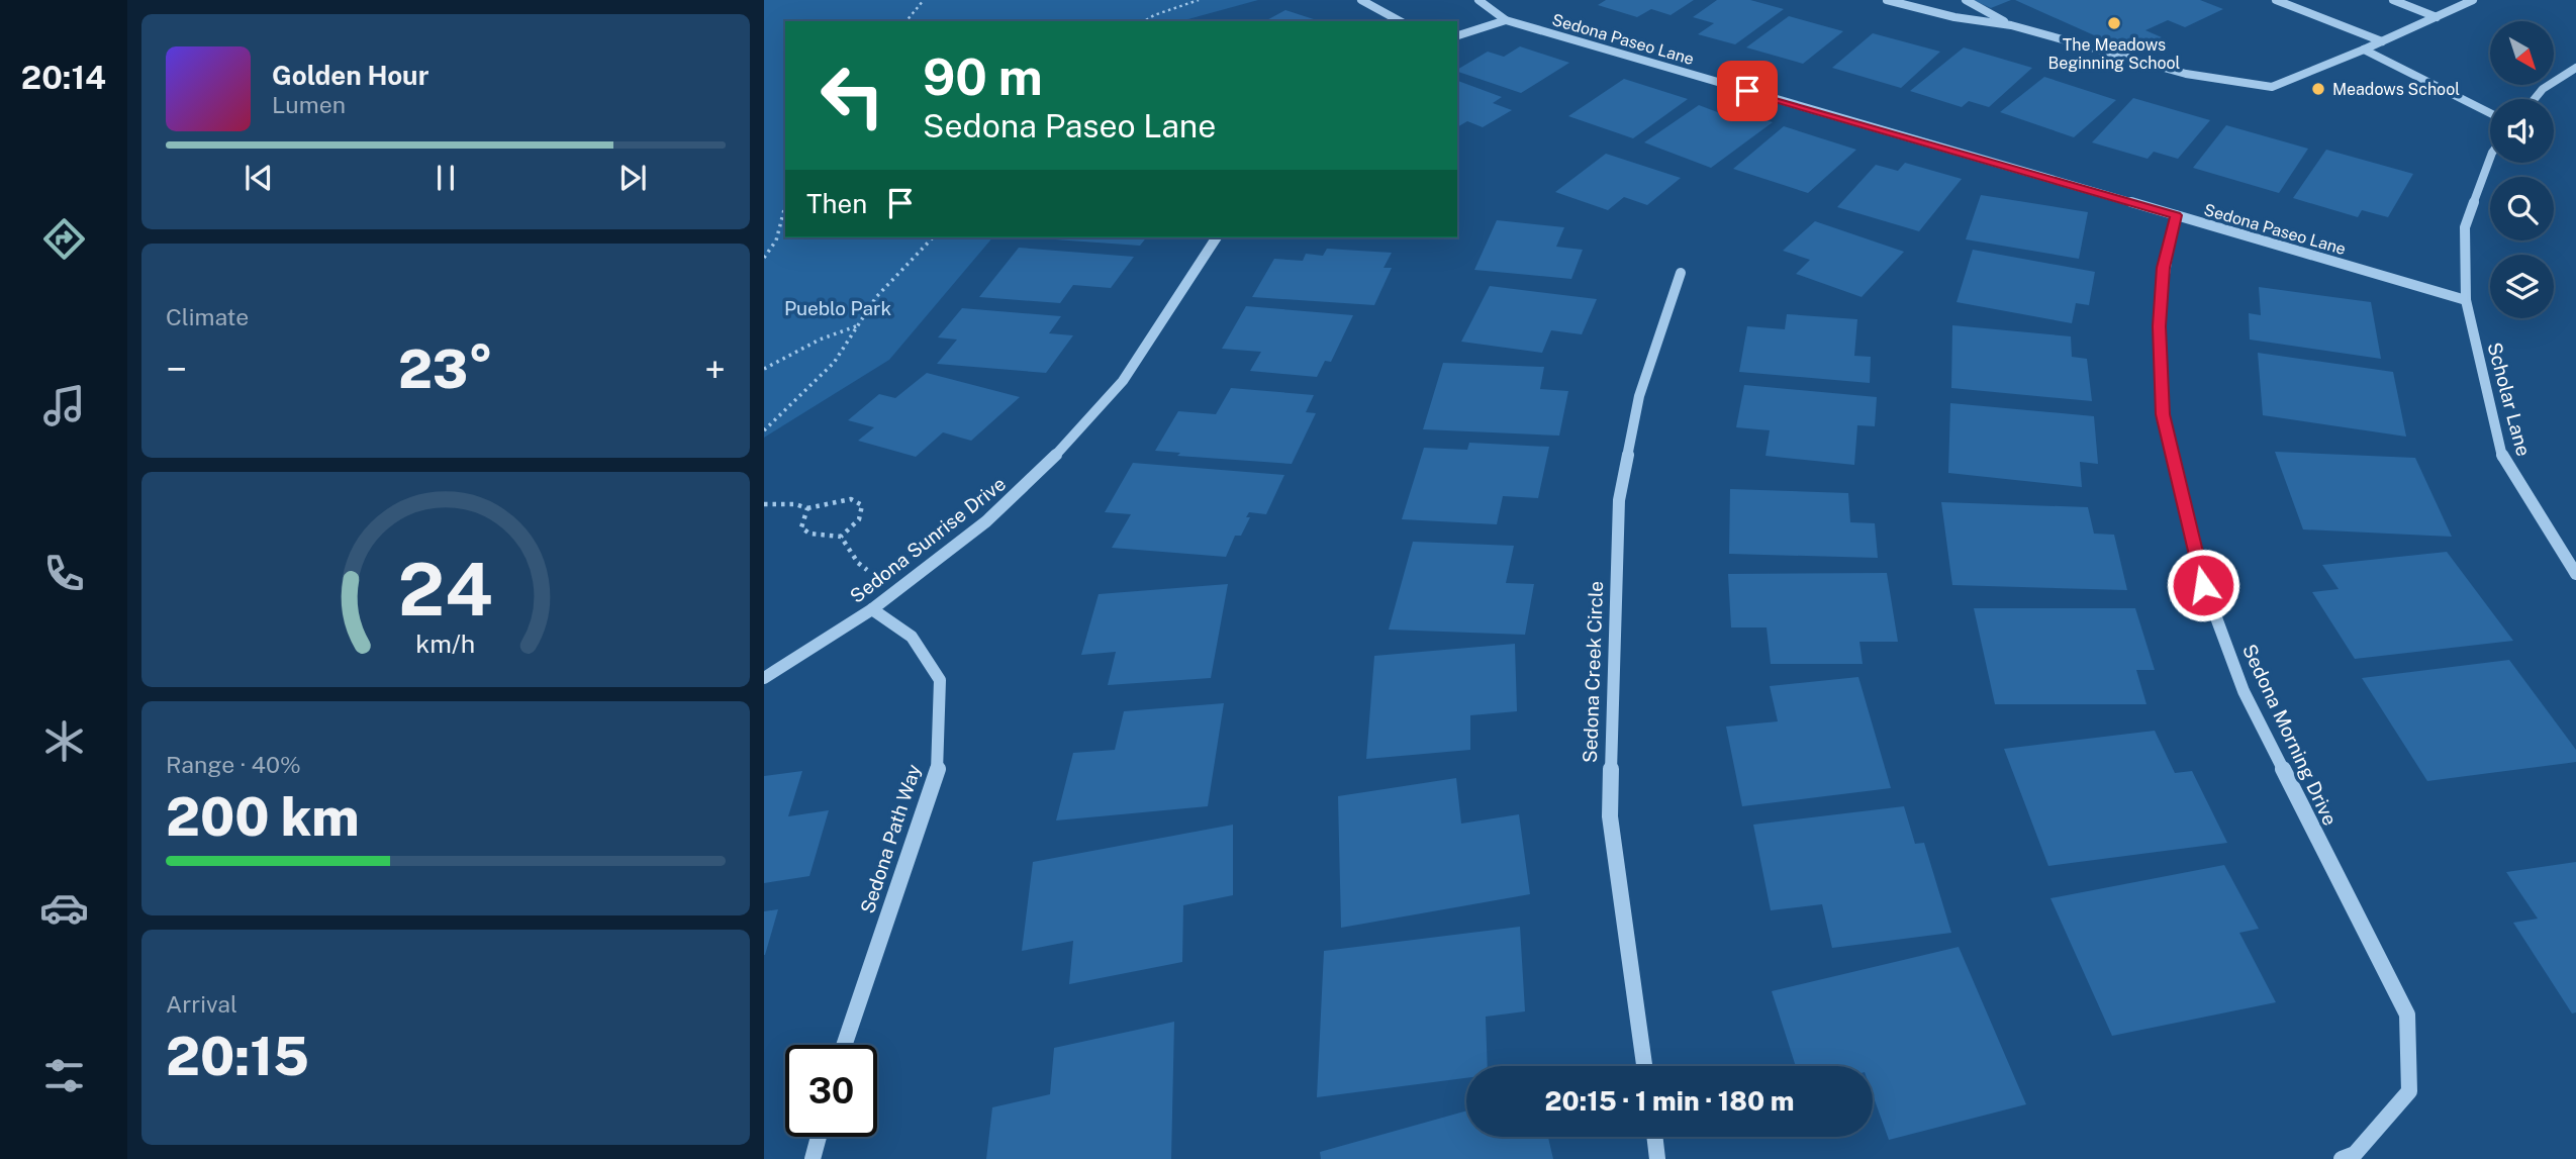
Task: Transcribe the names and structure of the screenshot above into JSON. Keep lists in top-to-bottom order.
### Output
{
  "streets": {
    "street": [
      "Sedona Paseo Lane",
      "Scholar Lane",
      "Sedona Sunrise Drive",
      "Sedona Creek Circle",
      "Sedona Morning Drive",
      "Sedona Path Way"
    ]
  },
  "crossings": [
    ["Sedona Paseo Lane", "Scholar Lane"],
    ["Sedona Paseo Lane", "Sedona Morning Drive"],
    ["Sedona Sunrise Drive", "Sedona Path Way"]
  ],
  "parks": ["Pueblo Park"],
  "places": ["The Meadows Beginning School", "Meadows School"],
  "north": "bottom right",
  "page": {
    "tabs": "20:14",
    "turn": ["90 m", "Sedona Paseo Lane"],
    "song": ["Golden Hour", "Lumen"],
    "then": "Then",
    "tile": [
      "Climate",
      ["Range · 40%", "200 km"],
      ["Arrival", "20:15"]
    ],
    "heat": ["−", "23°", "+"],
    "limit": "30",
    "trip": "20:15 · 1 min · 180 m",
    "gauge": ["24", "km/h"]
  }
}
